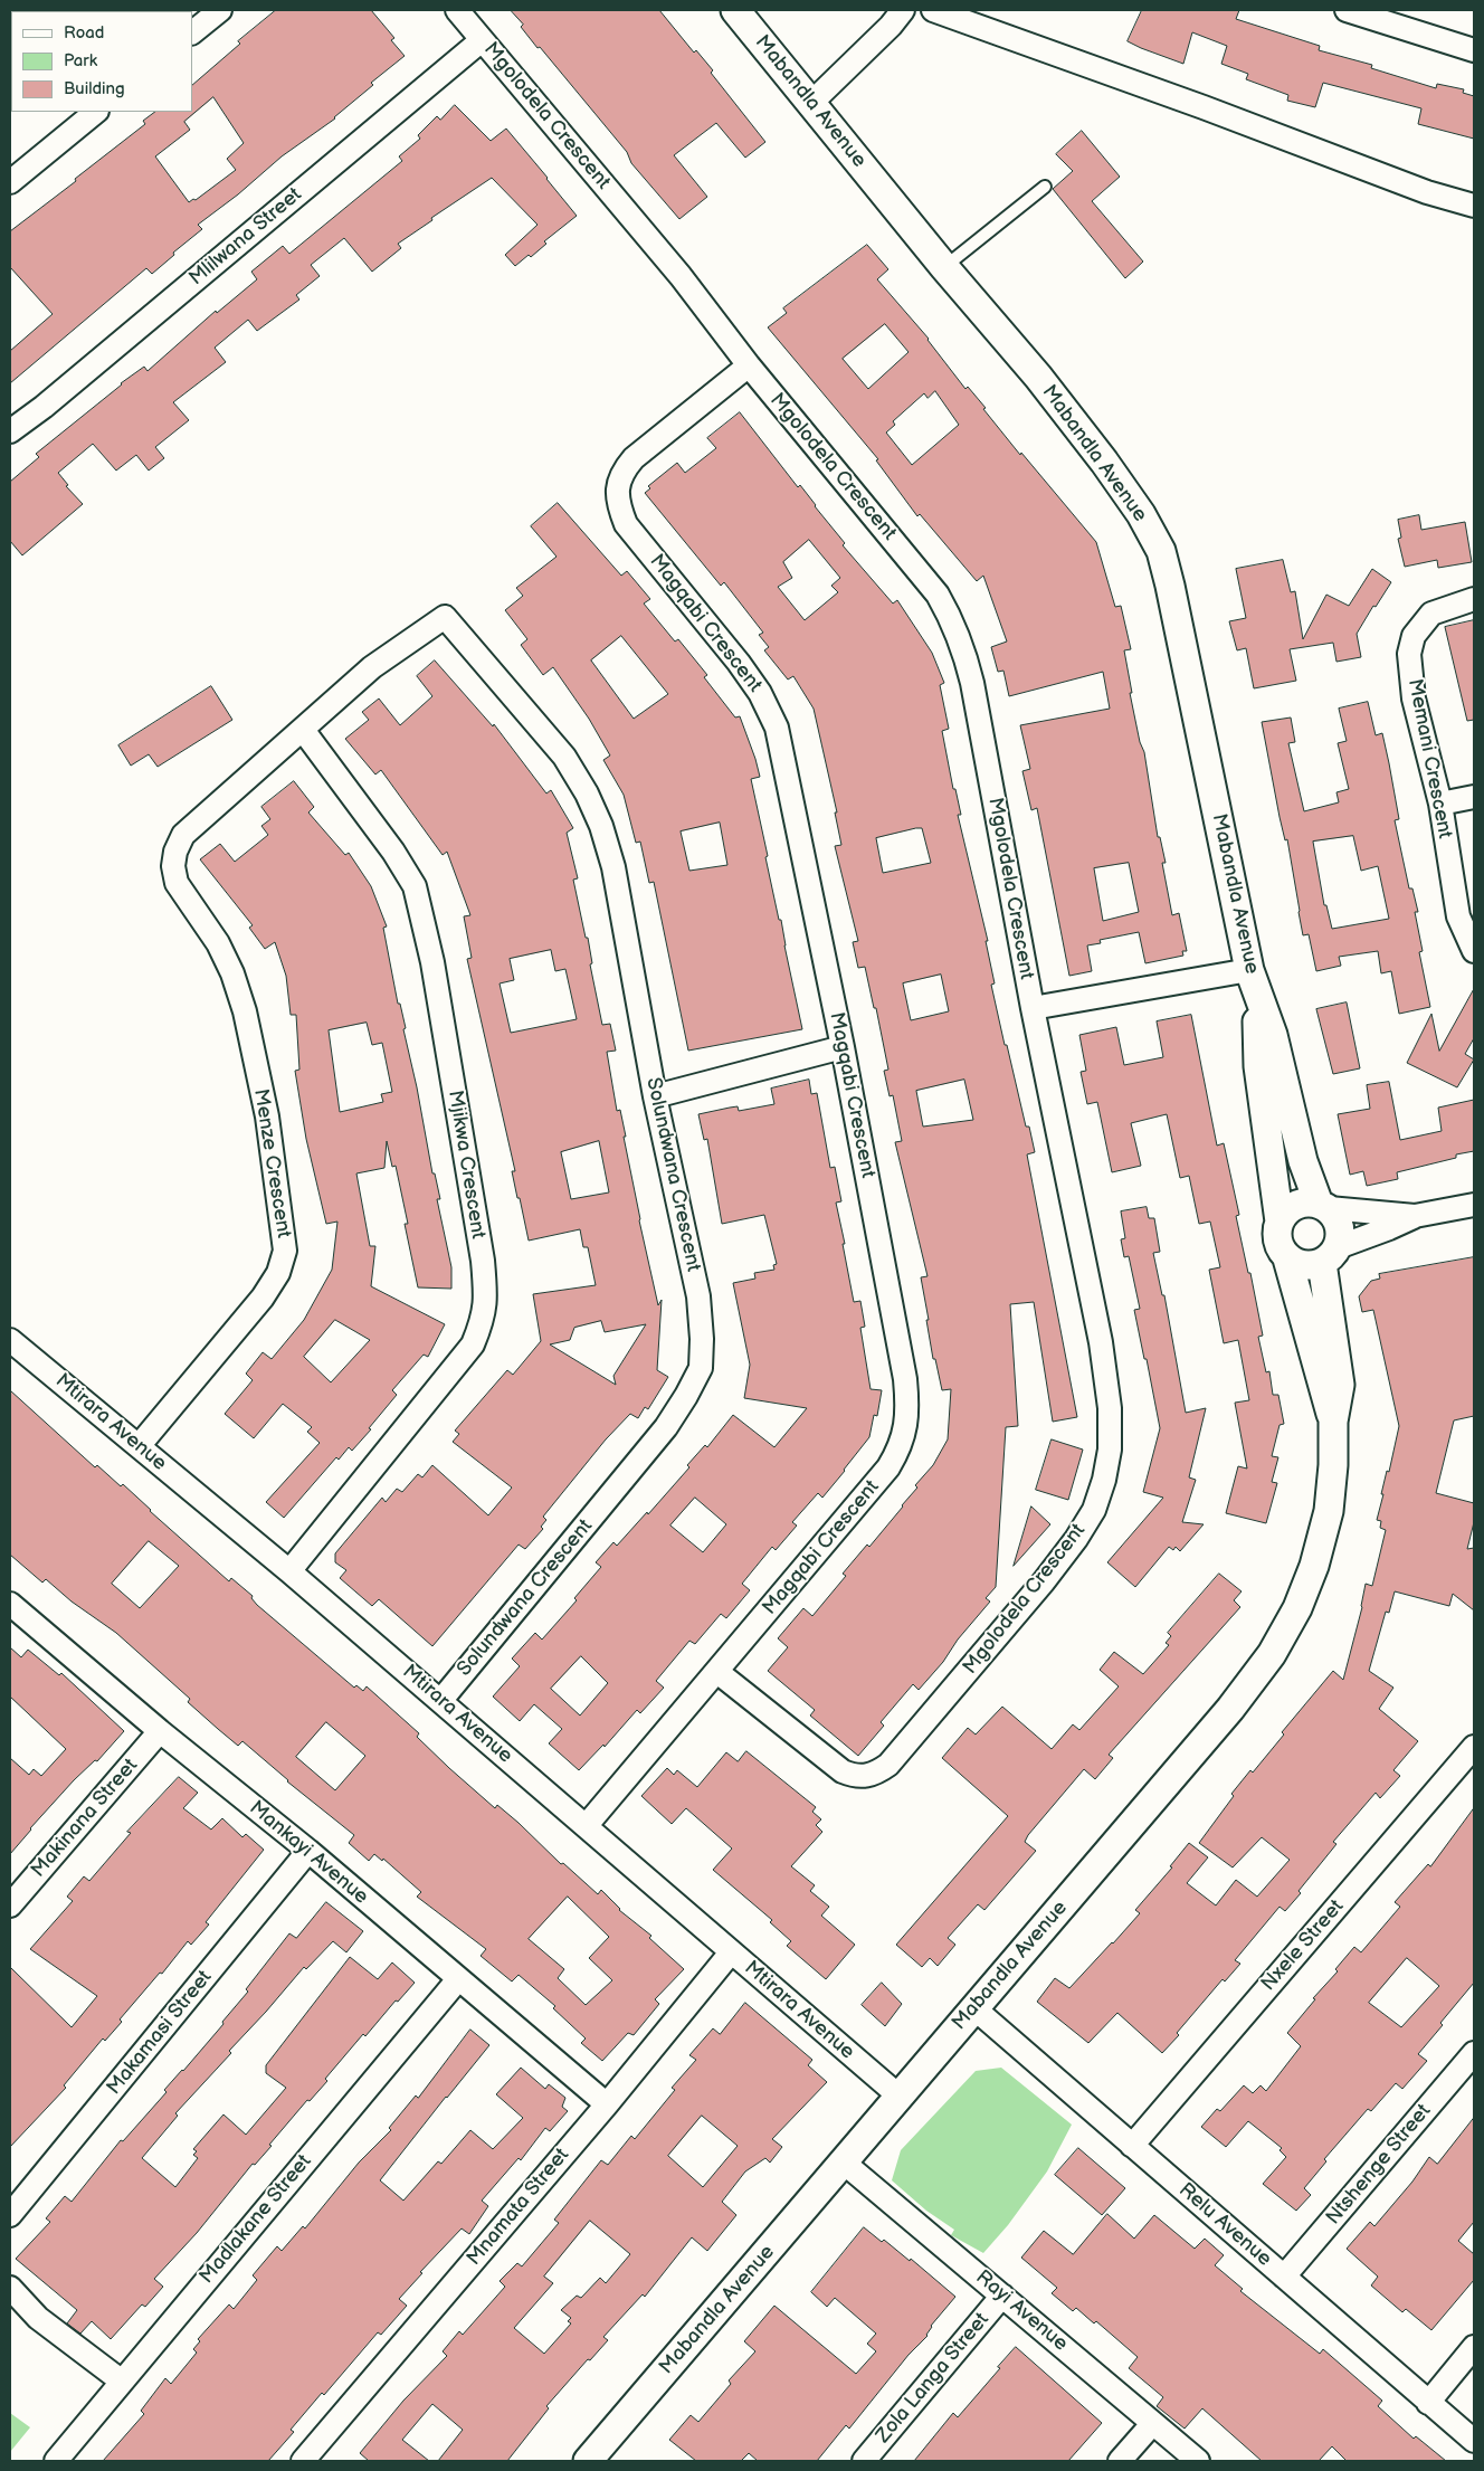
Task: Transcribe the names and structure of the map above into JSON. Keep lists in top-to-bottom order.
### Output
{
  "streets": {
    "street": [
      "Mabandla Avenue",
      "Mgolodela Crescent",
      "Mlilwana Street",
      "Magqabi Crescent",
      "Memani Crescent",
      "Menze Crescent",
      "Mjikwa Crescent",
      "Solundwana Crescent",
      "Mtirara Avenue",
      "Makinana Street",
      "Mankayi Avenue",
      "Nxele Street",
      "Makamasi Street",
      "Ntshenge Street",
      "Mnamata Street",
      "Madlakane Street",
      "Relu Avenue",
      "Rayi Avenue",
      "Zola Langa Street"
    ]
  },
  "crossings": [
    ["Mabandla Avenue", "Mtirara Avenue"],
    ["Mabandla Avenue", "Relu Avenue"],
    ["Mabandla Avenue", "Rayi Avenue"],
    ["Mgolodela Crescent", "Mlilwana Street"],
    ["Mgolodela Crescent", "Magqabi Crescent"],
    ["Magqabi Crescent", "Mtirara Avenue"],
    ["Menze Crescent", "Mjikwa Crescent"],
    ["Menze Crescent", "Solundwana Crescent"],
    ["Menze Crescent", "Mtirara Avenue"],
    ["Mjikwa Crescent", "Solundwana Crescent"],
    ["Mjikwa Crescent", "Mtirara Avenue"],
    ["Solundwana Crescent", "Mtirara Avenue"],
    ["Mtirara Avenue", "Mnamata Street"],
    ["Makinana Street", "Mankayi Avenue"],
    ["Mankayi Avenue", "Makamasi Street"],
    ["Mankayi Avenue", "Mnamata Street"],
    ["Mankayi Avenue", "Madlakane Street"],
    ["Nxele Street", "Relu Avenue"],
    ["Ntshenge Street", "Relu Avenue"],
    ["Rayi Avenue", "Zola Langa Street"]
  ],
  "legend": ["Road", "Park", "Building"]
}
